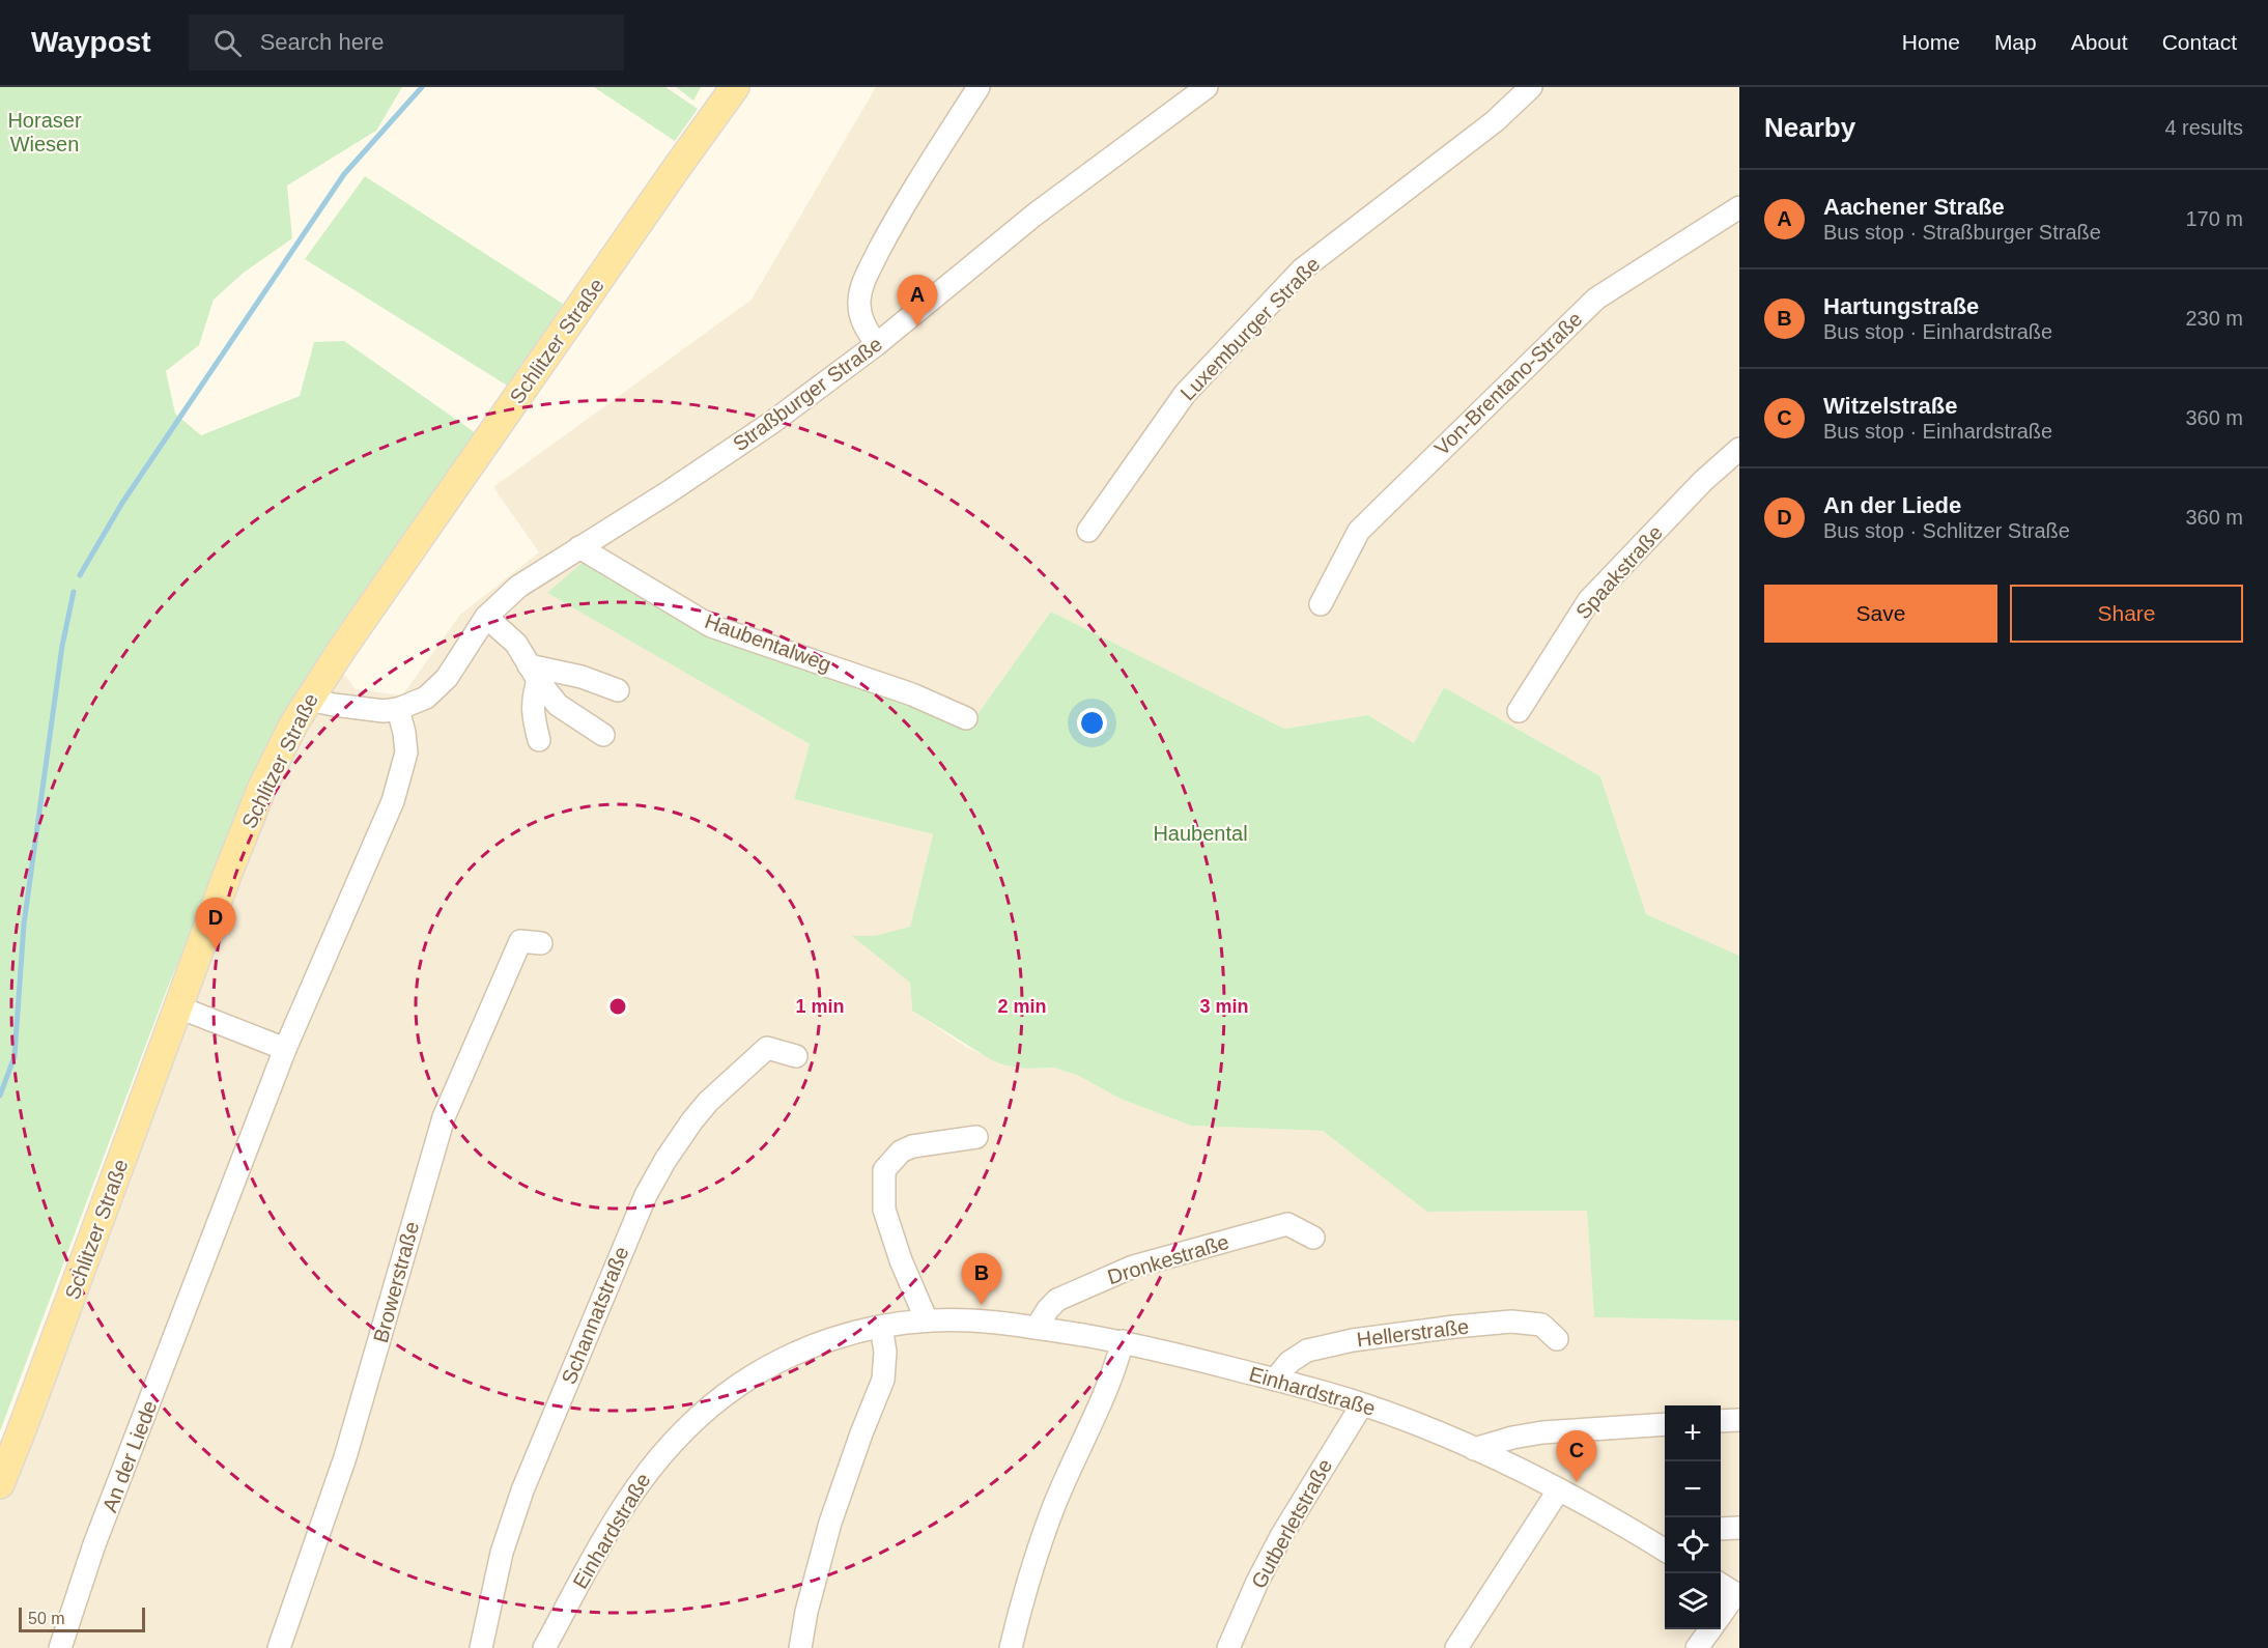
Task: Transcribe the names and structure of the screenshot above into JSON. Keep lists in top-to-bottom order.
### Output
{
  "streets": {
    "main road": ["Schlitzer Straße"],
    "street": [
      "Luxemburger Straße",
      "Von-Brentano-Straße",
      "Straßburger Straße",
      "Spaakstraße",
      "Haubentalweg",
      "Dronkestraße",
      "Browerstraße",
      "Schannatstraße",
      "Hellerstraße",
      "Einhardstraße",
      "An der Liede",
      "Gutberletstraße"
    ]
  },
  "crossings": [
    ["Schlitzer Straße", "Straßburger Straße"],
    ["Straßburger Straße", "Haubentalweg"],
    ["Straßburger Straße", "An der Liede"],
    ["Dronkestraße", "Einhardstraße"],
    ["Hellerstraße", "Einhardstraße"],
    ["Einhardstraße", "Gutberletstraße"]
  ],
  "parks": ["Horaser Wiesen", "Haubental"],
  "scale_bar": "50 m",
  "page": {
    "header": "Waypost",
    "search": "Search here",
    "nav": [
      "Home",
      "Map",
      "About",
      "Contact"
    ],
    "heading": ["Nearby", "4 results"],
    "list": [
      {
        "mark": "A",
        "name": "Aachener Straße",
        "note": "Bus stop · Straßburger Straße",
        "value": "170 m"
      },
      {
        "mark": "B",
        "name": "Hartungstraße",
        "note": "Bus stop · Einhardstraße",
        "value": "230 m"
      },
      {
        "mark": "C",
        "name": "Witzelstraße",
        "note": "Bus stop · Einhardstraße",
        "value": "360 m"
      },
      {
        "mark": "D",
        "name": "An der Liede",
        "note": "Bus stop · Schlitzer Straße",
        "value": "360 m"
      }
    ],
    "pins": [
      "A",
      "D",
      "B",
      "C"
    ],
    "buttons": ["Save", "Share"],
    "map_buttons": ["+", "−"],
    "scale": "50 m"
  },
  "rings": ["1 min", "2 min", "3 min"]
}
